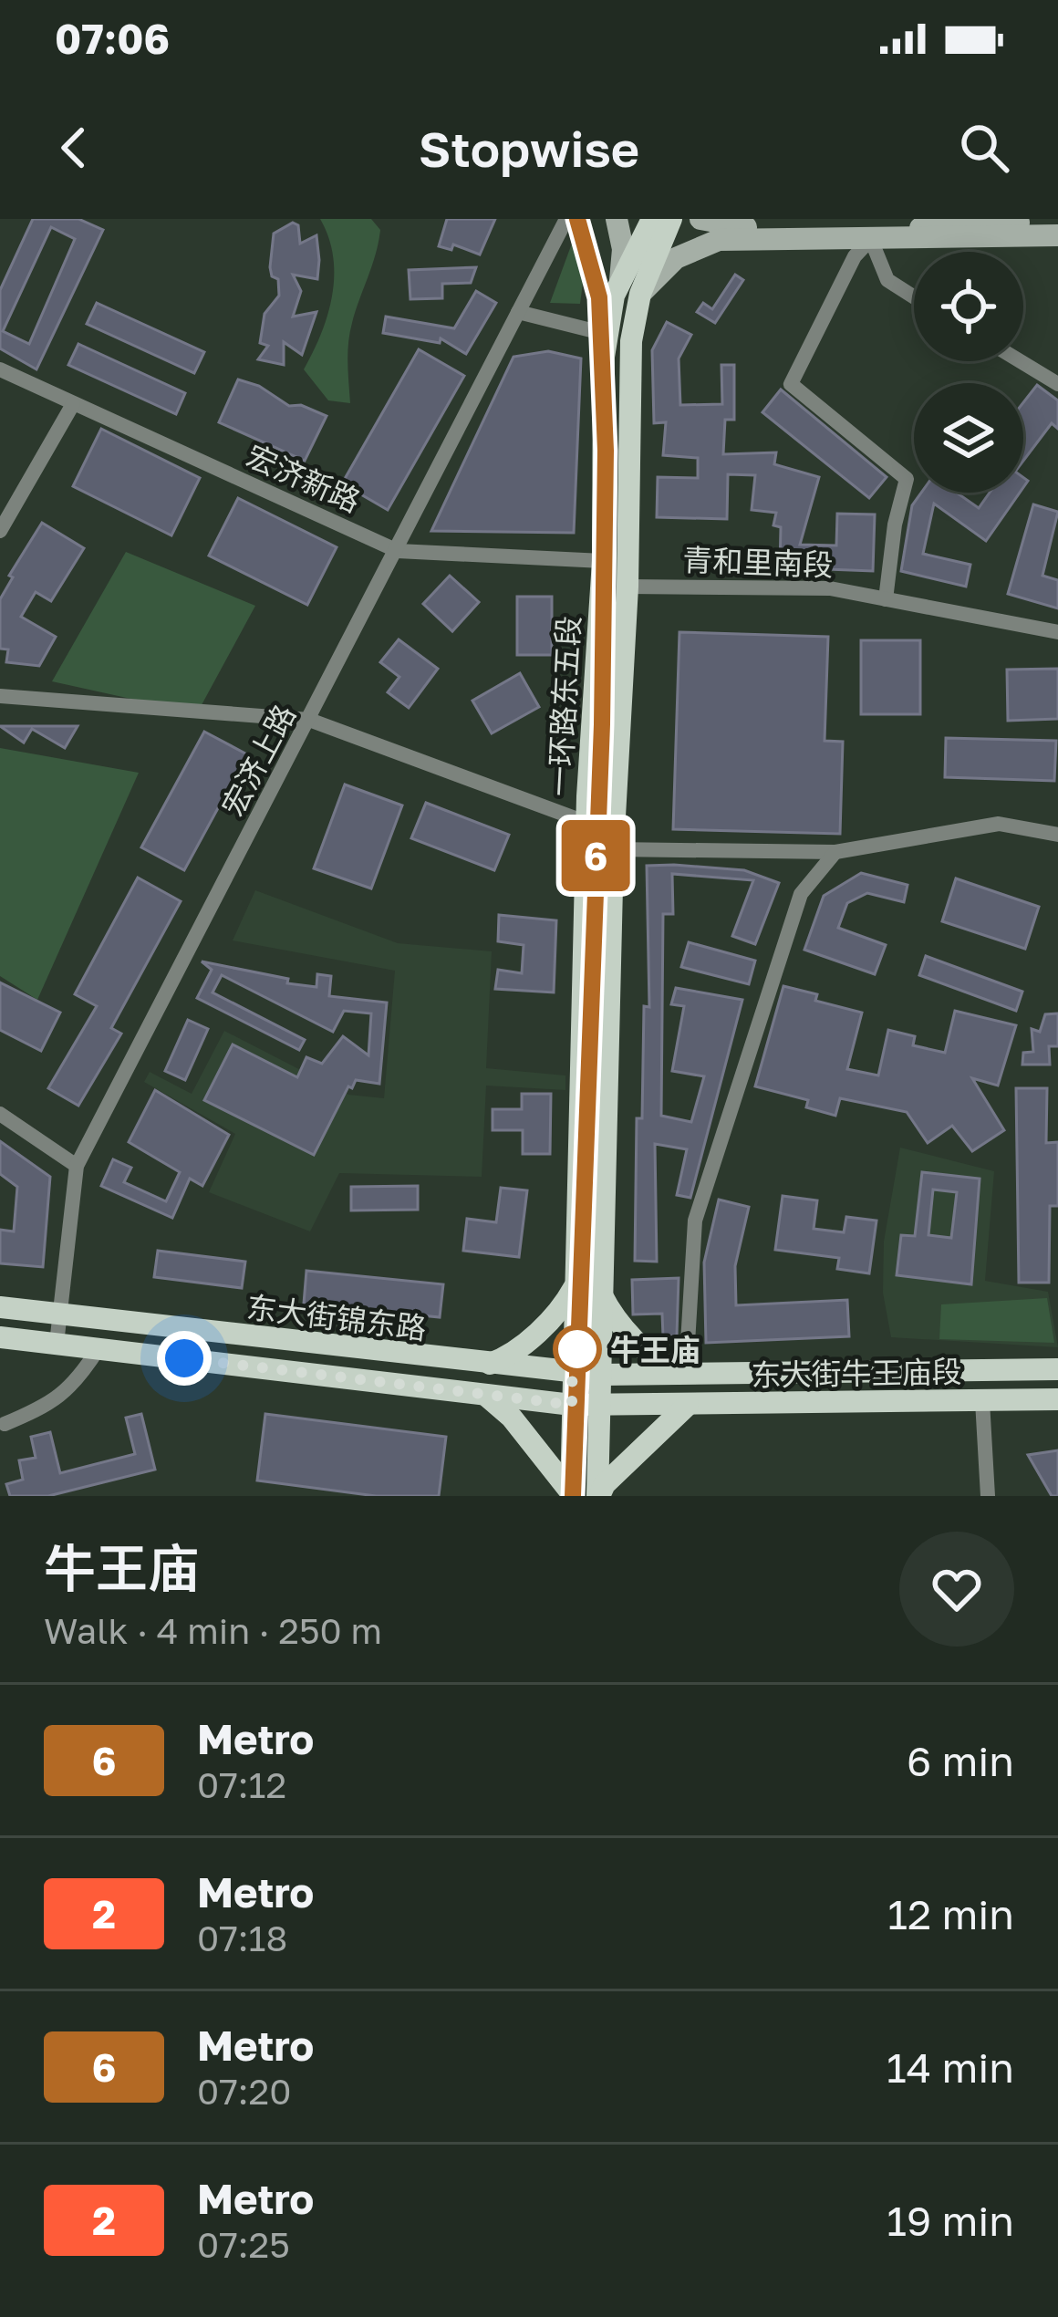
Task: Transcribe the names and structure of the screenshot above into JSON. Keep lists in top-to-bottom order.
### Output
{
  "streets": {
    "main road": ["一环路东五段", "东大街锦东路", "东大街牛王庙段"],
    "street": ["宏济新路", "青和里南段", "宏济上路"]
  },
  "crossings": [
    ["宏济新路", "一环路东五段"],
    ["宏济新路", "宏济上路"],
    ["青和里南段", "一环路东五段"],
    ["一环路东五段", "东大街锦东路"],
    ["一环路东五段", "东大街牛王庙段"],
    ["宏济上路", "东大街锦东路"],
    ["东大街锦东路", "东大街牛王庙段"]
  ],
  "places": ["牛王庙"],
  "lines": ["metro line 6"],
  "page": {
    "status": "07:06",
    "header": "Stopwise",
    "on_map": "6",
    "heading": ["牛王庙", "Walk · 4 min · 250 m"],
    "list": [
      {
        "mark": "6",
        "name": "Metro",
        "note": "07:12",
        "value": "6 min"
      },
      {
        "mark": "2",
        "name": "Metro",
        "note": "07:18",
        "value": "12 min"
      },
      {
        "mark": "6",
        "name": "Metro",
        "note": "07:20",
        "value": "14 min"
      },
      {
        "mark": "2",
        "name": "Metro",
        "note": "07:25",
        "value": "19 min"
      }
    ]
  }
}
